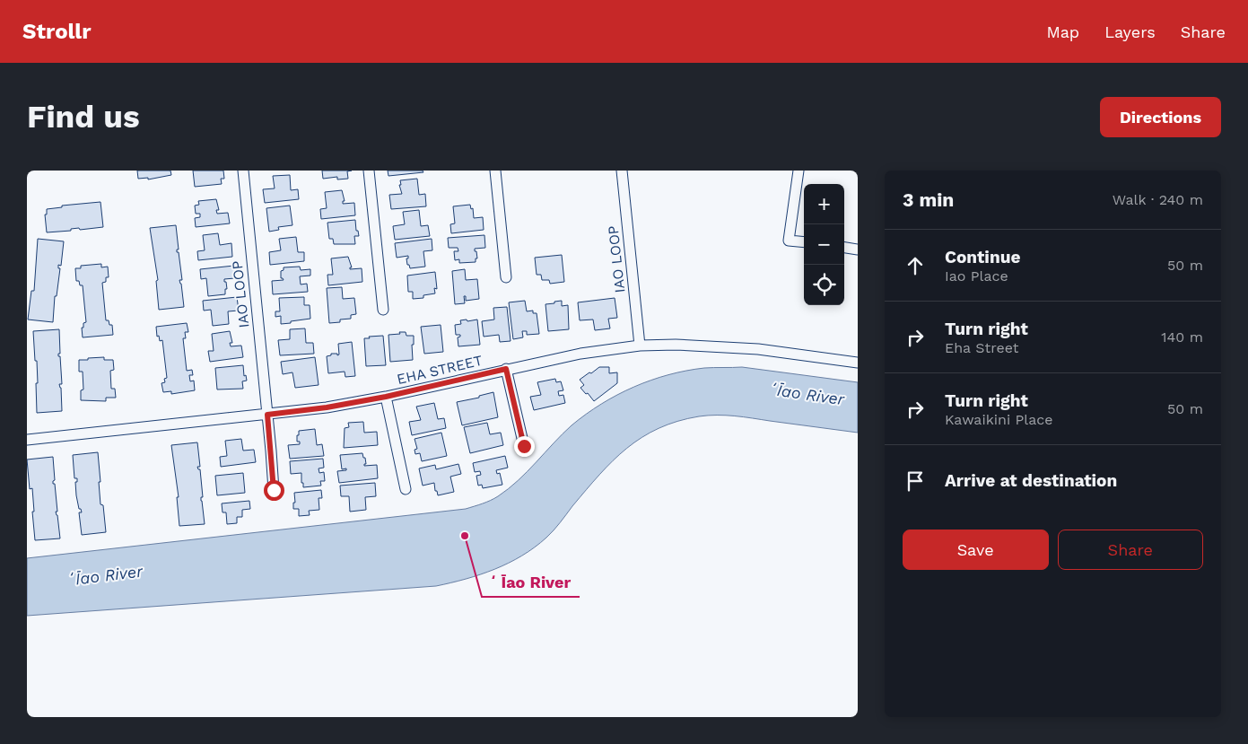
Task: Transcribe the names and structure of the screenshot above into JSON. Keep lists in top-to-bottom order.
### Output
{
  "streets": {
    "street": ["IAO LOOP", "EHA STREET"]
  },
  "crossings": [
    ["IAO LOOP", "EHA STREET"]
  ],
  "water": ["ʻĪao River"],
  "places": ["ʻĪao River"],
  "page": {
    "header": "Strollr",
    "nav": ["Map", "Layers", "Share"],
    "buttons": [
      "Directions",
      ["Save", "Share"]
    ],
    "title": "Find us",
    "heading": ["3 min", "Walk · 240 m"],
    "map_buttons": ["+", "−"],
    "list": [
      ["Continue", "Iao Place", "50 m"],
      ["Turn right", "Eha Street", "140 m"],
      ["Turn right", "Kawaikini Place", "50 m"],
      "Arrive at destination"
    ]
  }
}
